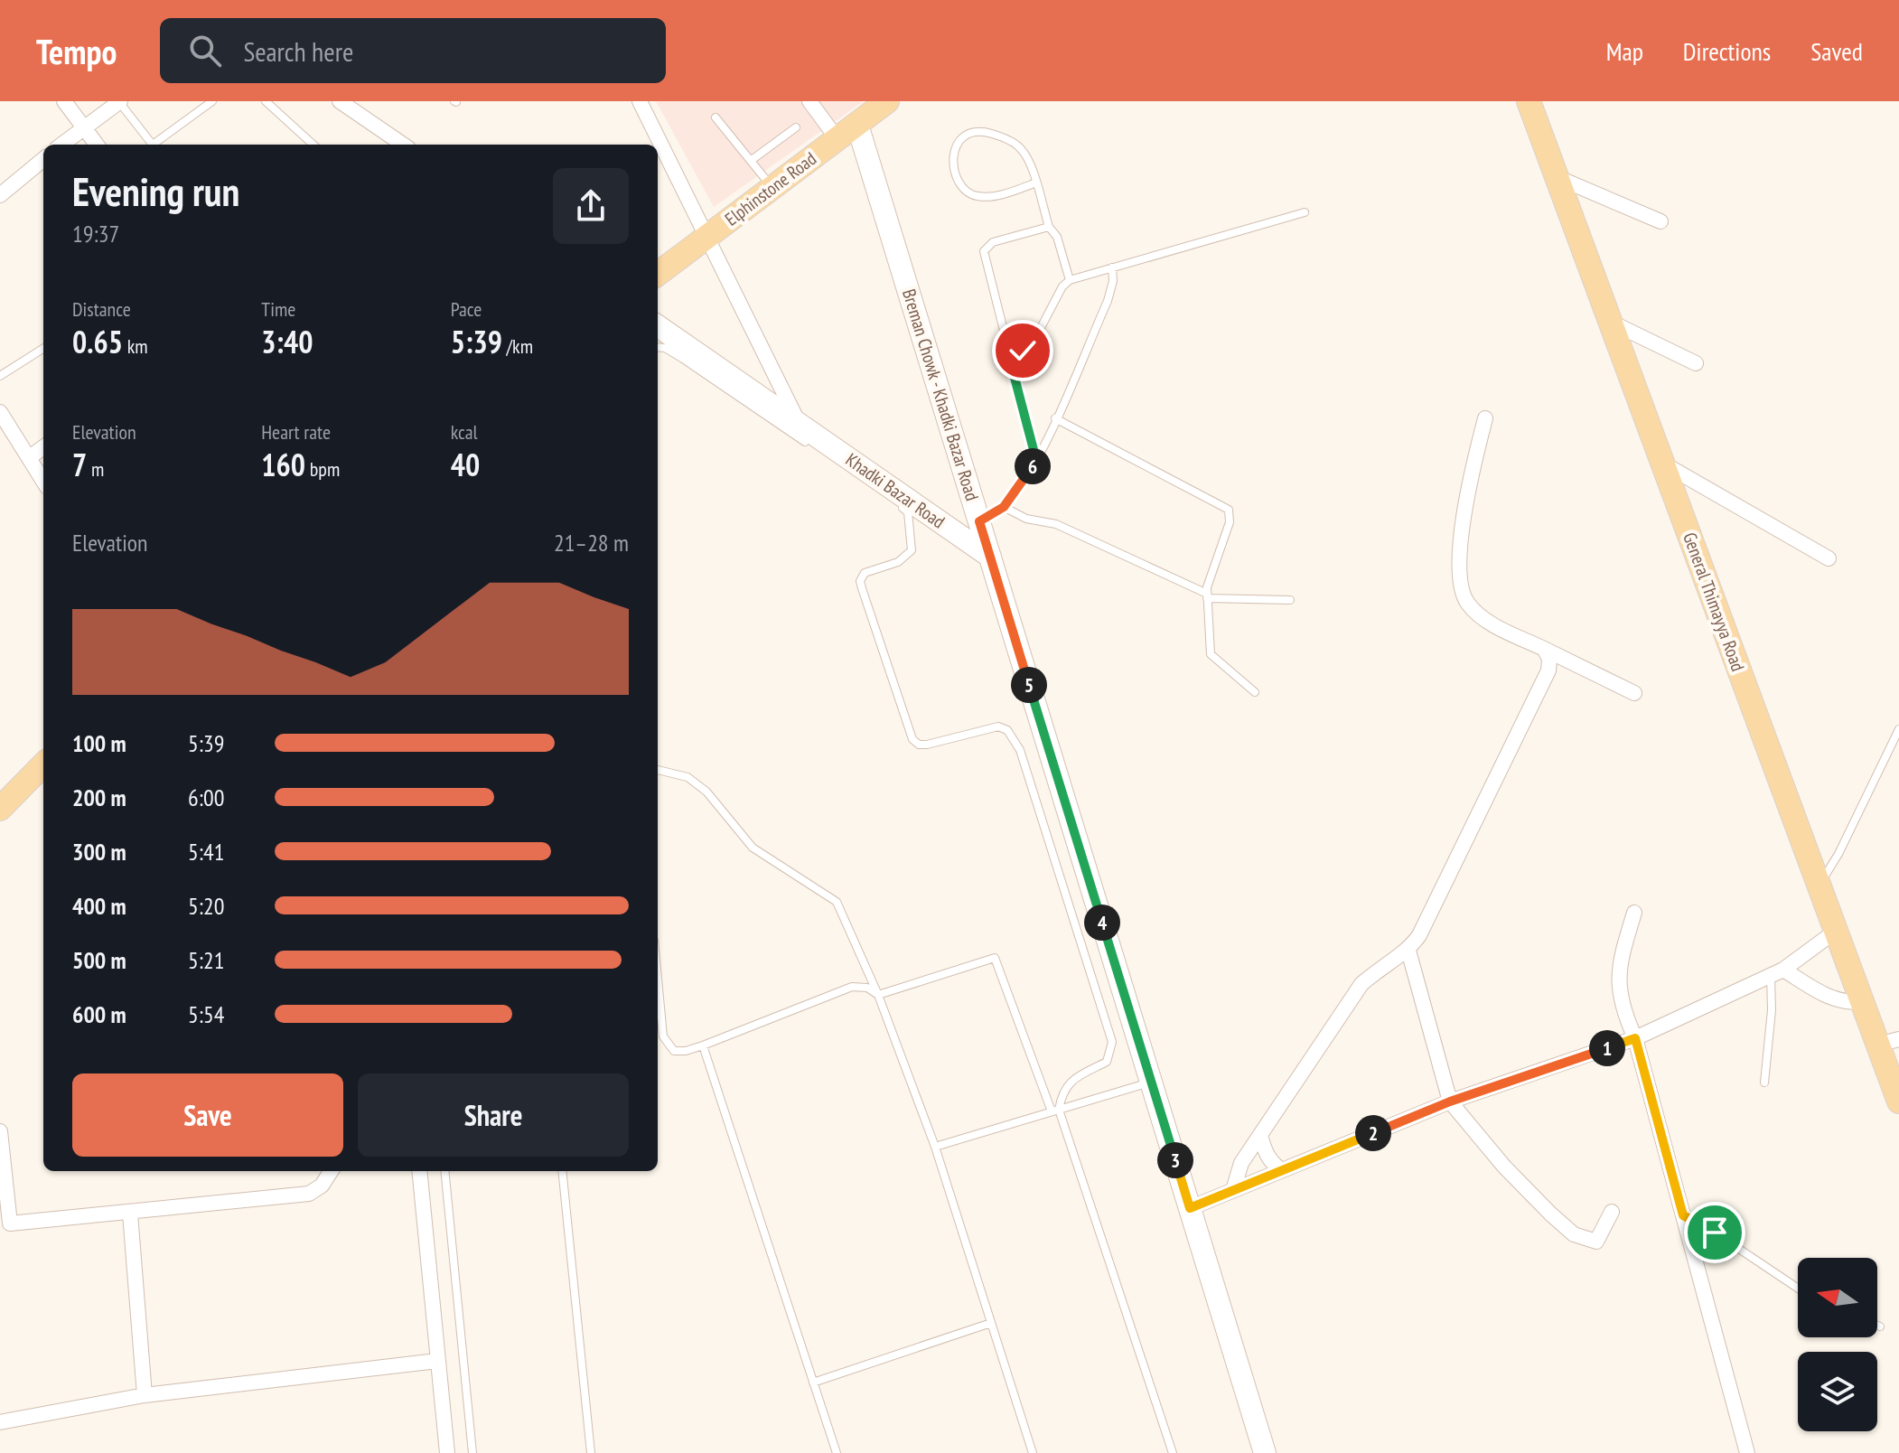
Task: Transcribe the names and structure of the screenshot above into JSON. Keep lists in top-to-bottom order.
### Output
{
  "streets": {
    "main road": [
      "Elphinstone Road",
      "Breman Chowk - Khadki Bazar Road",
      "Khadki Bazar Road",
      "General Thimayya Road"
    ]
  },
  "crossings": [
    ["Elphinstone Road", "Breman Chowk - Khadki Bazar Road"],
    ["Elphinstone Road", "Khadki Bazar Road"],
    ["Breman Chowk - Khadki Bazar Road", "Khadki Bazar Road"]
  ],
  "north": "left",
  "page": {
    "header": "Tempo",
    "search": "Search here",
    "nav": ["Map", "Directions", "Saved"],
    "heading": ["Evening run", "19:37"],
    "stats": [
      ["Distance", "0.65 km"],
      ["Time", "3:40"],
      ["Pace", "5:39 /km"],
      ["Elevation", "7 m"],
      ["Heart rate", "160 bpm"],
      ["kcal", "40"]
    ],
    "pins": [
      "6",
      "5",
      "4",
      "1",
      "2",
      "3"
    ],
    "chart": ["Elevation", "21–28 m"],
    "list": [
      {
        "name": "100 m",
        "note": "5:39"
      },
      {
        "name": "200 m",
        "note": "6:00"
      },
      {
        "name": "300 m",
        "note": "5:41"
      },
      {
        "name": "400 m",
        "note": "5:20"
      },
      {
        "name": "500 m",
        "note": "5:21"
      },
      {
        "name": "600 m",
        "note": "5:54"
      }
    ],
    "buttons": ["Save", "Share"]
  }
}
